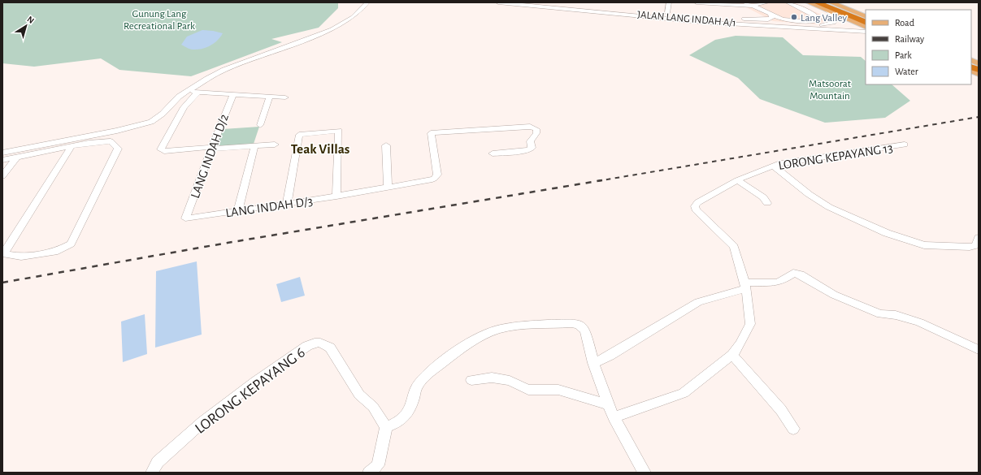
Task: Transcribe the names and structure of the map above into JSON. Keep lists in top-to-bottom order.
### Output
{
  "streets": {
    "street": [
      "JALAN LANG INDAH A/1",
      "LANG INDAH D/2",
      "LORONG KEPAYANG 13",
      "LANG INDAH D/3",
      "LORONG KEPAYANG 6"
    ]
  },
  "crossings": [
    ["LANG INDAH D/2", "LANG INDAH D/3"]
  ],
  "districts": ["Teak Villas"],
  "parks": ["Gunung Lang Recreational Park", "Matsoorat Mountain"],
  "places": ["Lang Valley"],
  "legend": [
    "Road",
    "Railway",
    "Park",
    "Water"
  ],
  "north": "top right"
}
